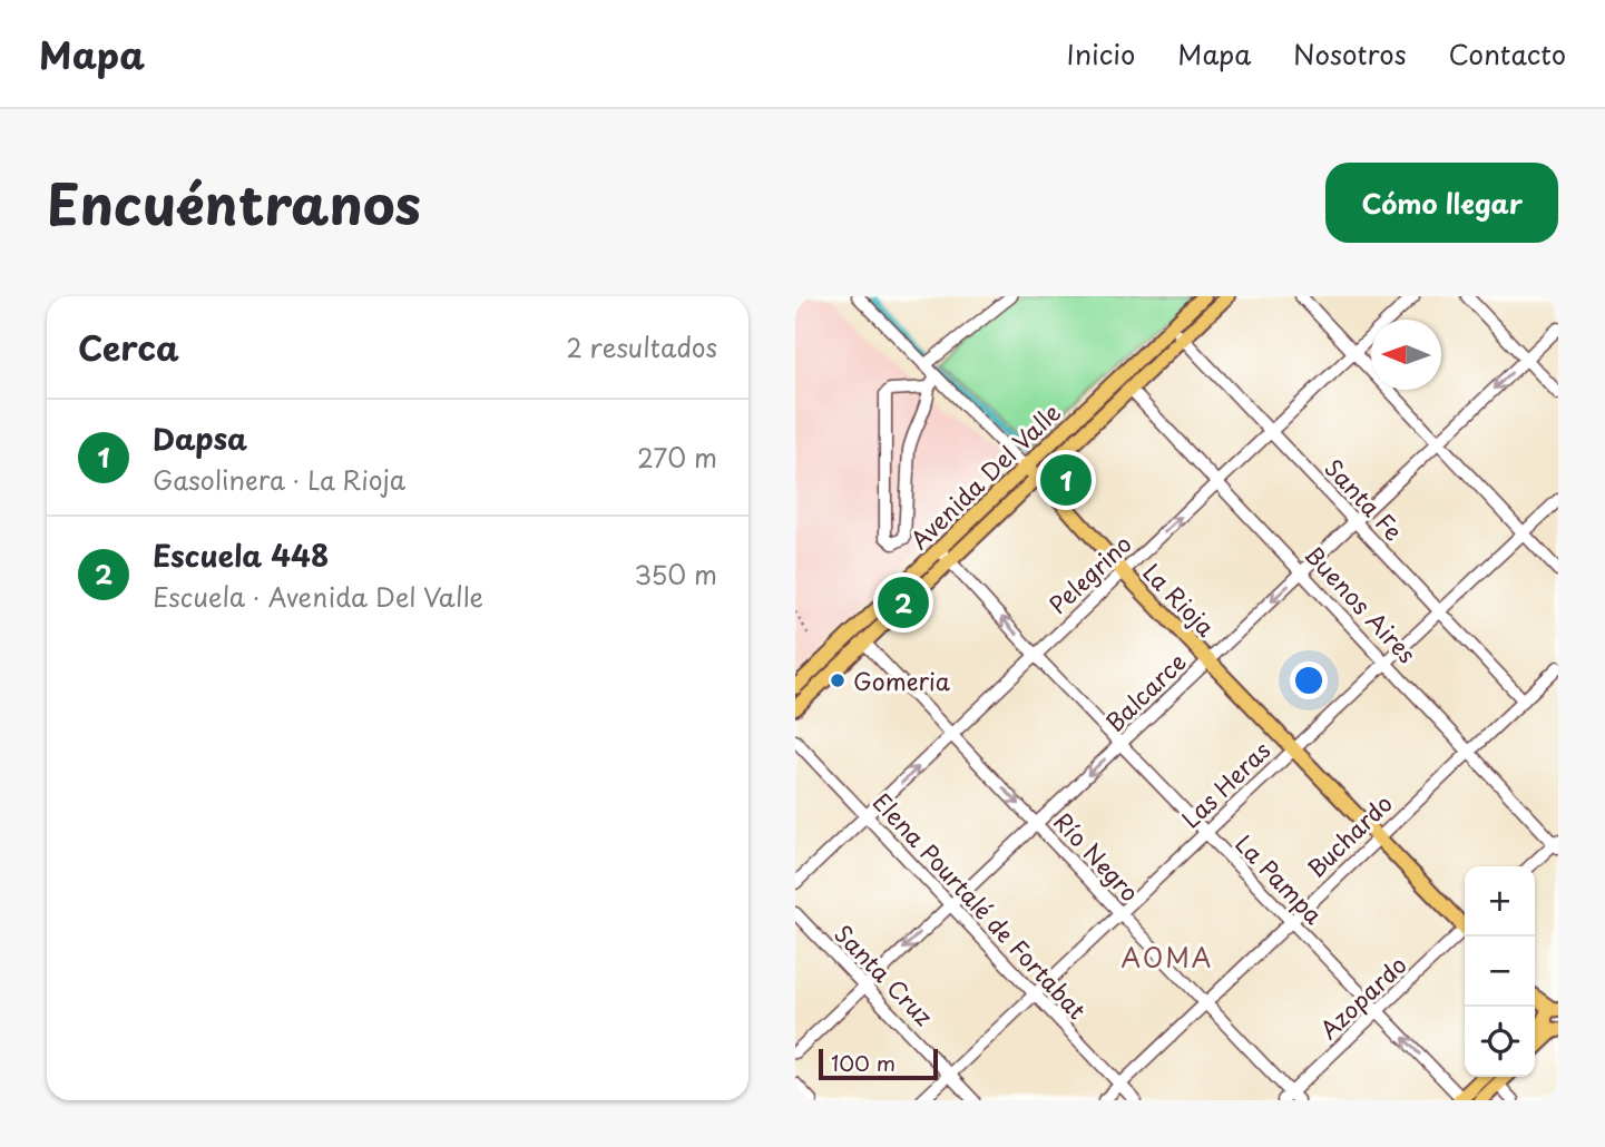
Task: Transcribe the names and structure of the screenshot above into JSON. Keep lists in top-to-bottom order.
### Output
{
  "streets": {
    "main road": ["Avenida Del Valle", "La Rioja"],
    "street": [
      "Santa Fe",
      "Pelegrino",
      "Buenos Aires",
      "Balcarce",
      "Las Heras",
      "Buchardo",
      "Río Negro",
      "La Pampa",
      "Elena Pourtalé de Fortabat",
      "Santa Cruz",
      "Azopardo"
    ]
  },
  "crossings": [
    ["Avenida Del Valle", "Santa Fe"],
    ["Avenida Del Valle", "La Rioja"],
    ["Avenida Del Valle", "Buenos Aires"],
    ["Avenida Del Valle", "Río Negro"],
    ["Avenida Del Valle", "La Pampa"],
    ["Santa Fe", "Pelegrino"],
    ["Santa Fe", "Balcarce"],
    ["Santa Fe", "Las Heras"],
    ["Santa Fe", "Buchardo"],
    ["Pelegrino", "La Rioja"],
    ["Pelegrino", "Buenos Aires"],
    ["Pelegrino", "Río Negro"],
    ["Pelegrino", "La Pampa"],
    ["Pelegrino", "Elena Pourtalé de Fortabat"],
    ["La Rioja", "Balcarce"],
    ["La Rioja", "Las Heras"],
    ["La Rioja", "Buchardo"],
    ["Buenos Aires", "Balcarce"],
    ["Buenos Aires", "Las Heras"],
    ["Buenos Aires", "Buchardo"],
    ["Balcarce", "Río Negro"],
    ["Balcarce", "La Pampa"],
    ["Balcarce", "Elena Pourtalé de Fortabat"],
    ["Balcarce", "Santa Cruz"],
    ["Las Heras", "Río Negro"],
    ["Las Heras", "La Pampa"],
    ["Las Heras", "Elena Pourtalé de Fortabat"],
    ["Las Heras", "Santa Cruz"],
    ["Buchardo", "Río Negro"],
    ["Buchardo", "La Pampa"],
    ["Buchardo", "Elena Pourtalé de Fortabat"],
    ["Río Negro", "Azopardo"],
    ["La Pampa", "Azopardo"]
  ],
  "one_way": ["Balcarce"],
  "districts": ["AOMA"],
  "places": ["Gomeria"],
  "scale_bar": "100 m",
  "north": "left",
  "page": {
    "header": "Mapa",
    "nav": [
      "Inicio",
      "Mapa",
      "Nosotros",
      "Contacto"
    ],
    "title": "Encuéntranos",
    "buttons": "Cómo llegar",
    "heading": ["Cerca", "2 resultados"],
    "list": [
      {
        "mark": "1",
        "name": "Dapsa",
        "note": "Gasolinera · La Rioja",
        "value": "270 m"
      },
      {
        "mark": "2",
        "name": "Escuela 448",
        "note": "Escuela · Avenida Del Valle",
        "value": "350 m"
      }
    ],
    "pins": ["1", "2"],
    "map_buttons": ["+", "−"],
    "scale": "100 m"
  }
}
